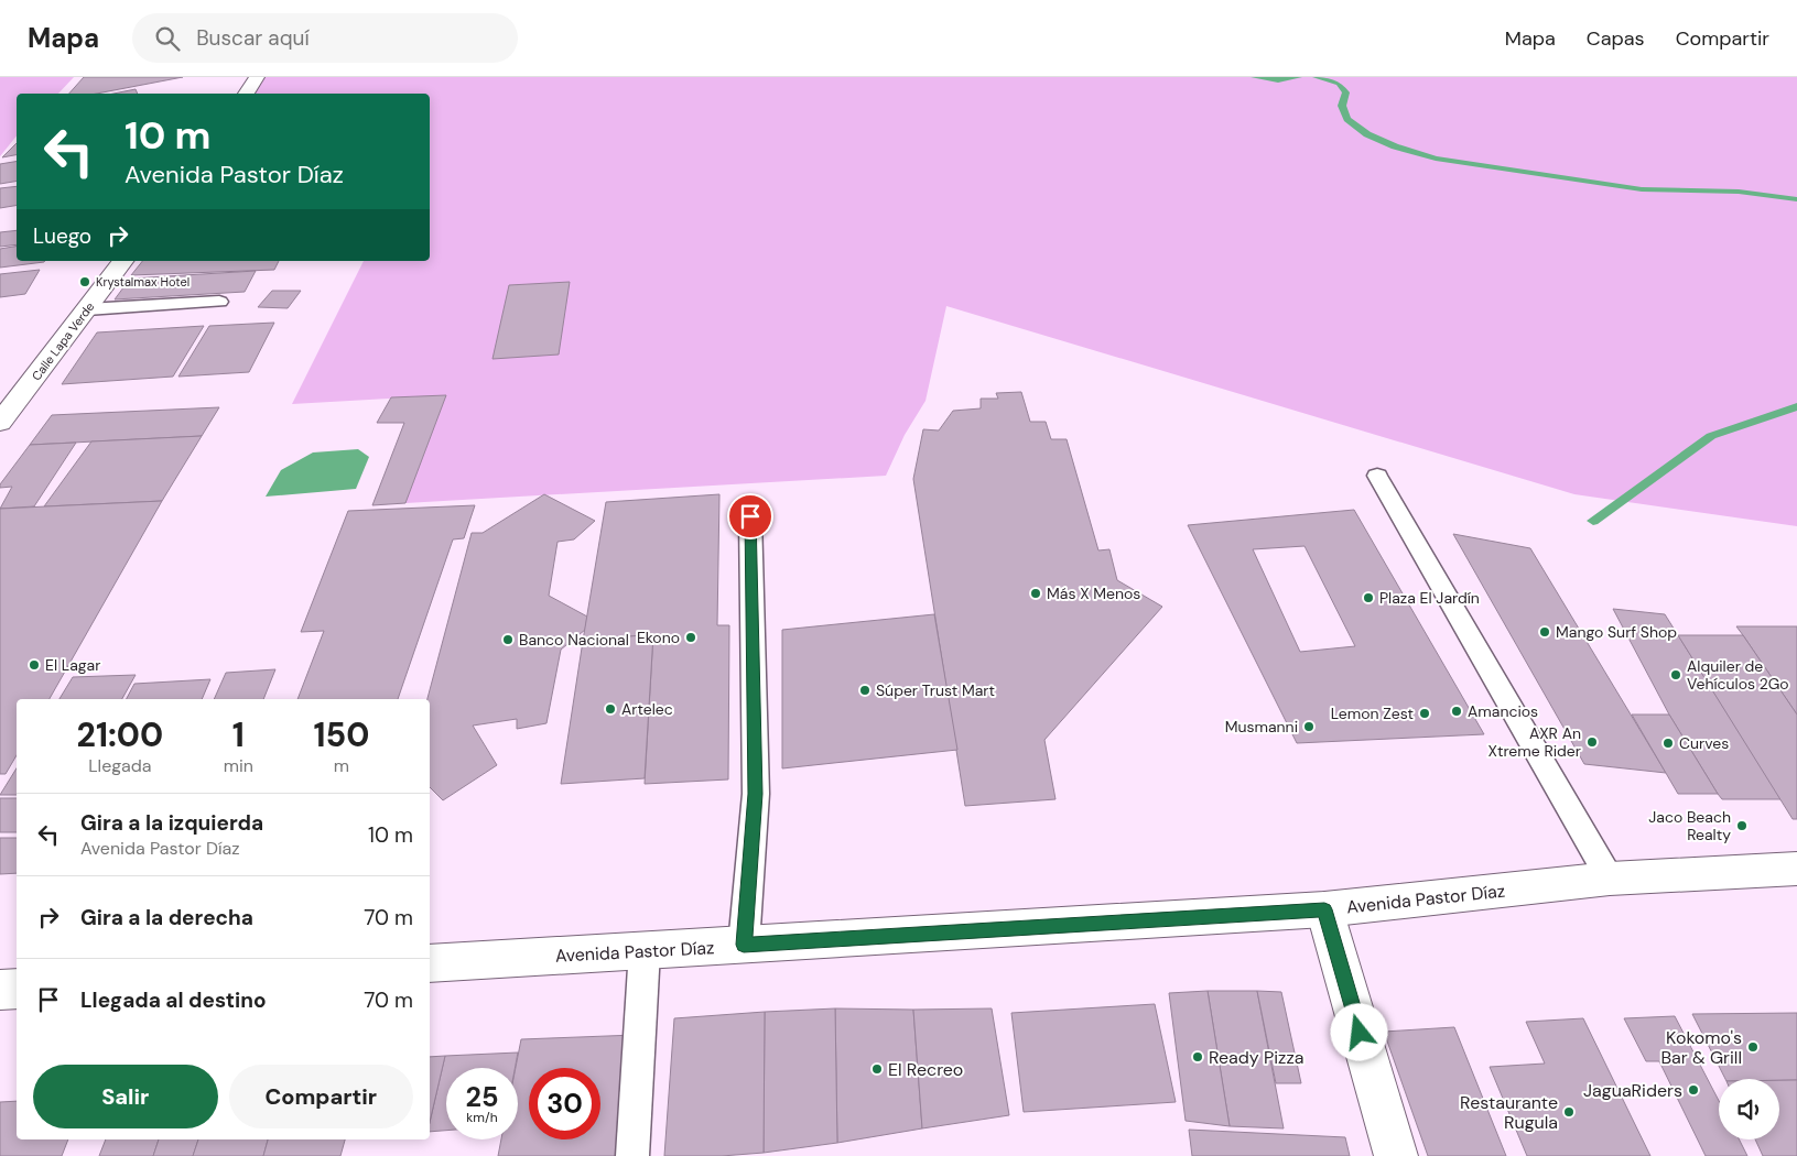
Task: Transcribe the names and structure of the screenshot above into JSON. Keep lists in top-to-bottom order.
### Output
{
  "streets": {
    "street": ["Calle Lapa Verde", "Avenida Pastor Díaz"]
  },
  "places": [
    "Krystalmax Hotel",
    "Más X Menos",
    "Plaza El Jardín",
    "Mango Surf Shop",
    "Ekono",
    "Banco Nacional",
    "El Lagar",
    "Alquiler de Vehículos 2Go",
    "Súper Trust Mart",
    "Artelec",
    "Amancios",
    "Lemon Zest",
    "Musmanni",
    "AXR An Xtreme Rider",
    "Curves",
    "Jaco Beach Realty",
    "Kokomo's Bar & Grill",
    "Ready Pizza",
    "El Recreo",
    "JaguaRiders",
    "Restaurante Rugula"
  ],
  "page": {
    "header": "Mapa",
    "search": "Buscar aquí",
    "nav": ["Mapa", "Capas", "Compartir"],
    "turn": ["10 m", "Avenida Pastor Díaz"],
    "then": "Luego",
    "eta": [
      "21:00",
      "Llegada",
      "1",
      "min",
      "150",
      "m"
    ],
    "list": [
      {
        "name": "Gira a la izquierda",
        "note": "Avenida Pastor Díaz",
        "value": "10 m"
      },
      {
        "name": "Gira a la derecha",
        "value": "70 m"
      },
      {
        "name": "Llegada al destino",
        "value": "70 m"
      }
    ],
    "buttons": ["Salir", "Compartir"],
    "speed": "25 km/h",
    "limit": "30"
  }
}
